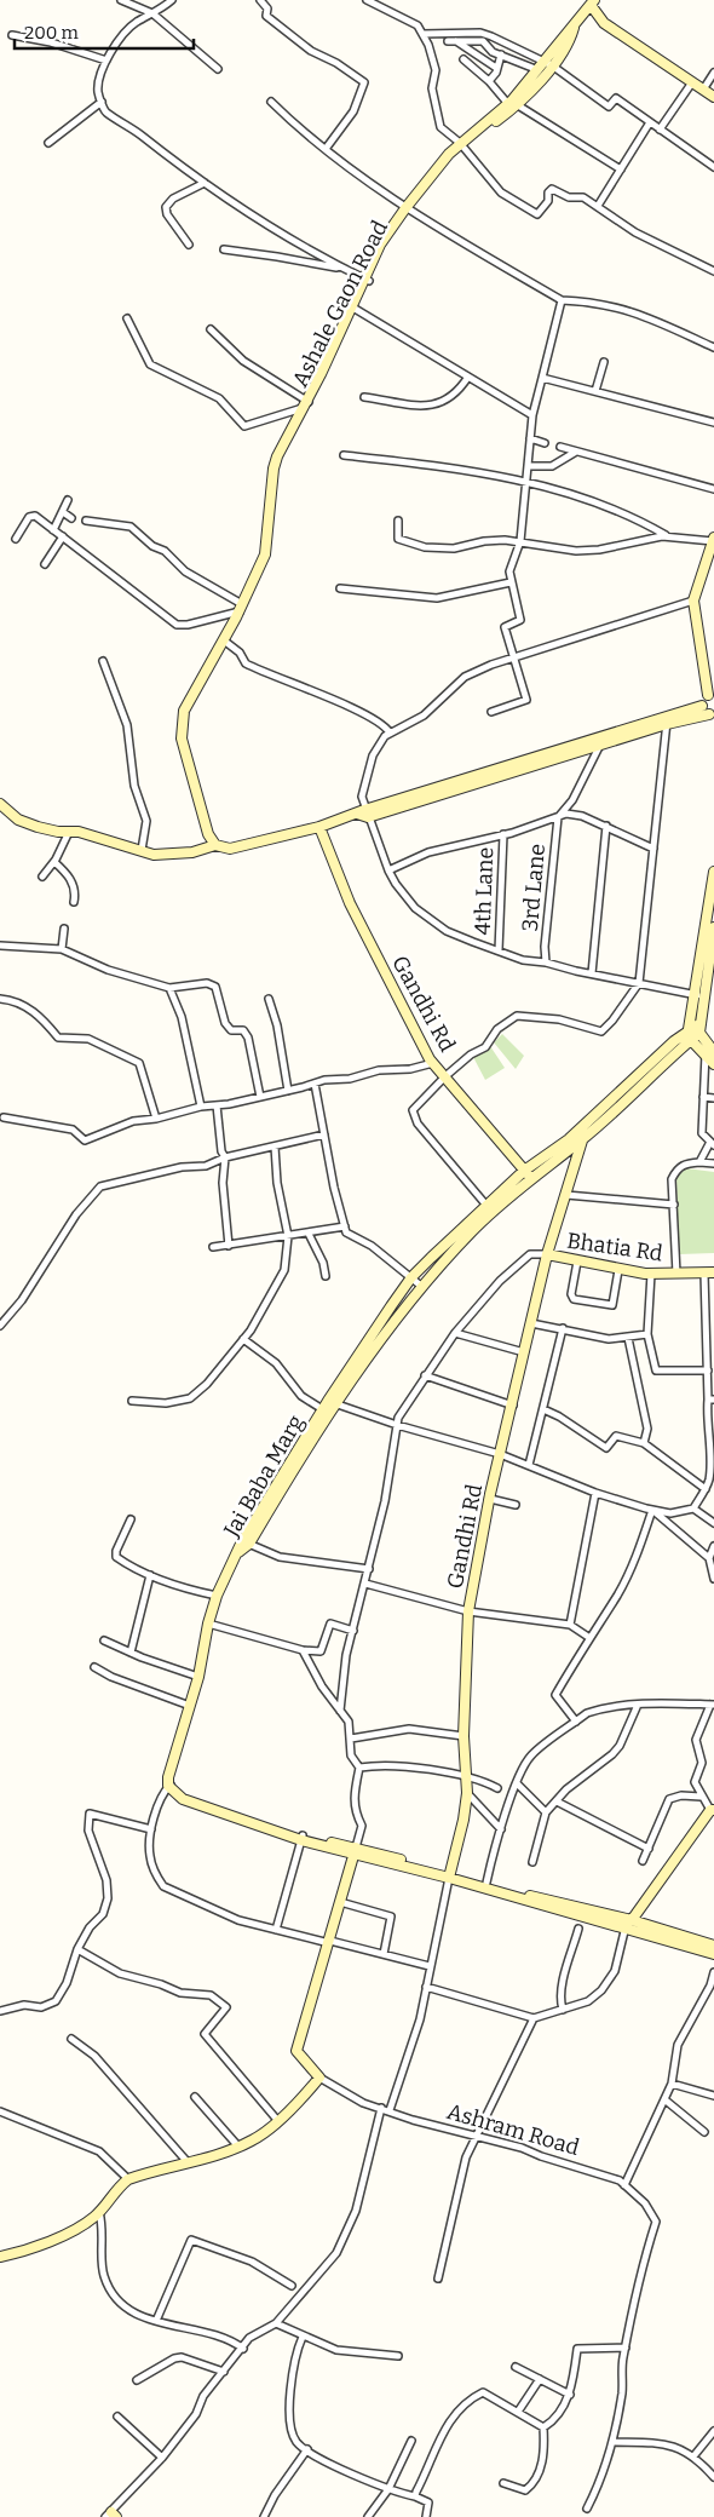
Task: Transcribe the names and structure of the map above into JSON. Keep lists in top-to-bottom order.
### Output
{
  "streets": {
    "street": [
      "Ashale Gaon Road",
      "3rd Lane",
      "4th Lane",
      "Gandhi Rd",
      "Bhatia Rd",
      "Jai Baba Marg",
      "Ashram Road"
    ]
  },
  "crossings": [
    ["Gandhi Rd", "Bhatia Rd"],
    ["Gandhi Rd", "Jai Baba Marg"]
  ],
  "scale_bar": "200 m"
}
